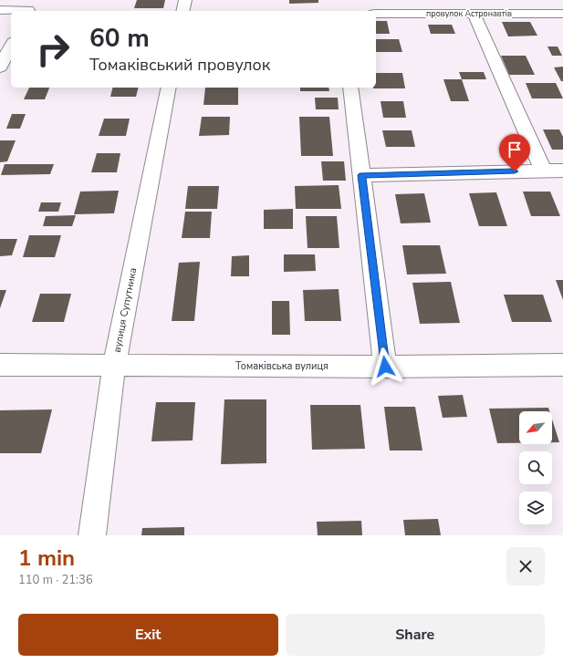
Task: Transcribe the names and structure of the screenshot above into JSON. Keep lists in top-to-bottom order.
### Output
{
  "streets": {
    "street": ["провулок Астронавтів", "вулиця Супутника", "Томаківська вулиця"]
  },
  "crossings": [
    ["вулиця Супутника", "Томаківська вулиця"]
  ],
  "north": "bottom left",
  "page": {
    "turn": ["60 m", "Томаківський провулок"],
    "heading": ["1 min", "110 m · 21:36"],
    "buttons": ["Exit", "Share"]
  }
}
